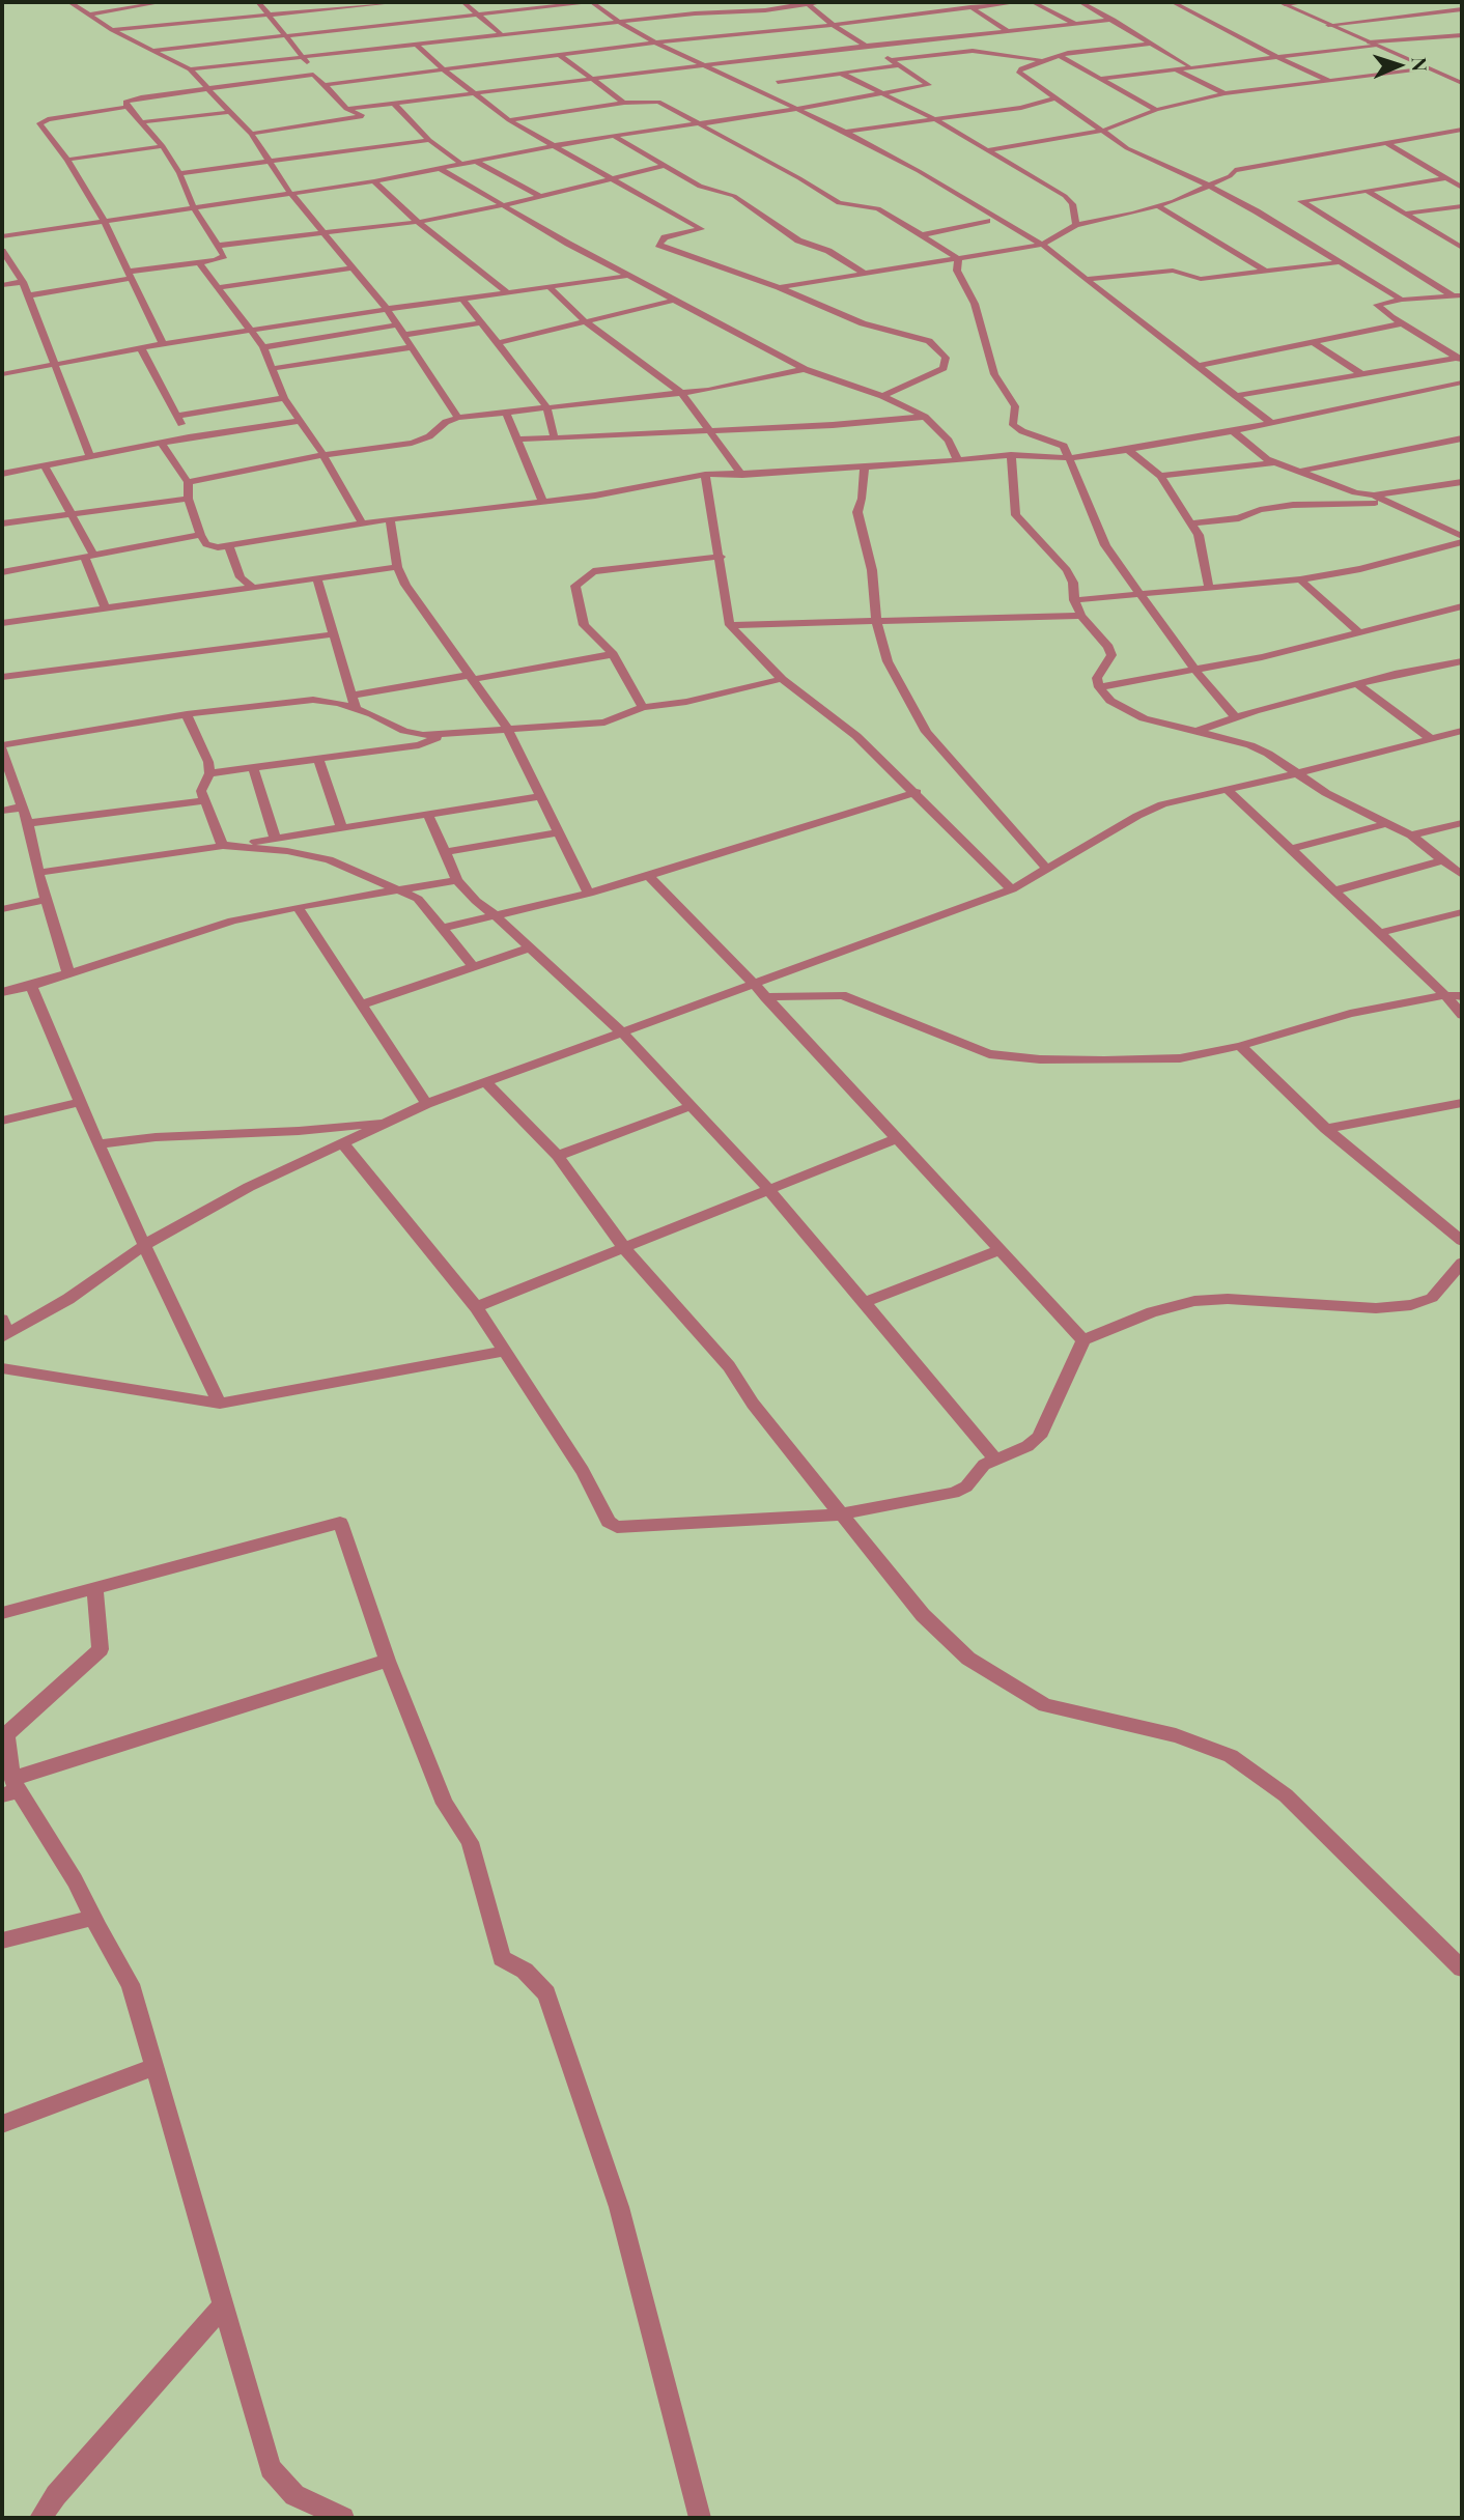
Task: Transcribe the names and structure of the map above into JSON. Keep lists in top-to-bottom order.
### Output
{
  "north": "right"
}
